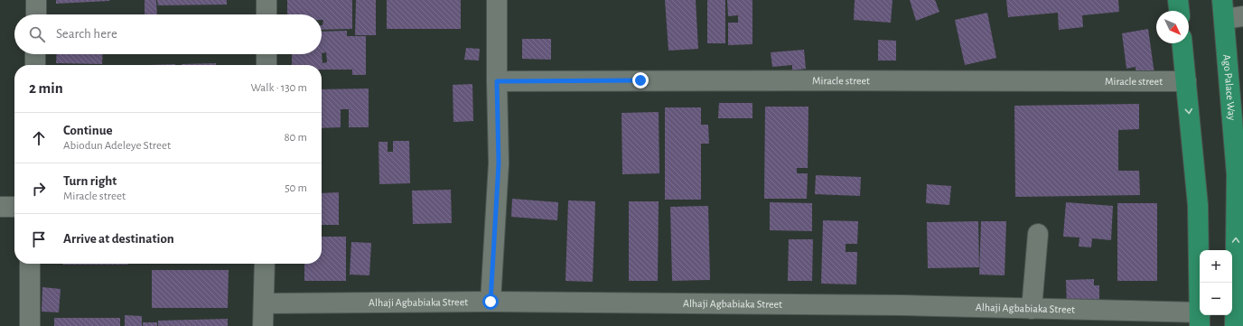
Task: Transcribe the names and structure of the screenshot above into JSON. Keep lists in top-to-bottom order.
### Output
{
  "streets": {
    "main road": ["Ago Palace Way"],
    "street": ["Miracle street", "Alhaji Agbabiaka Street"]
  },
  "north": "bottom right",
  "page": {
    "search": "Search here",
    "heading": ["2 min", "Walk · 130 m"],
    "list": [
      ["Continue", "Abiodun Adeleye Street", "80 m"],
      ["Turn right", "Miracle street", "50 m"],
      "Arrive at destination"
    ],
    "map_buttons": ["+", "−"]
  }
}
